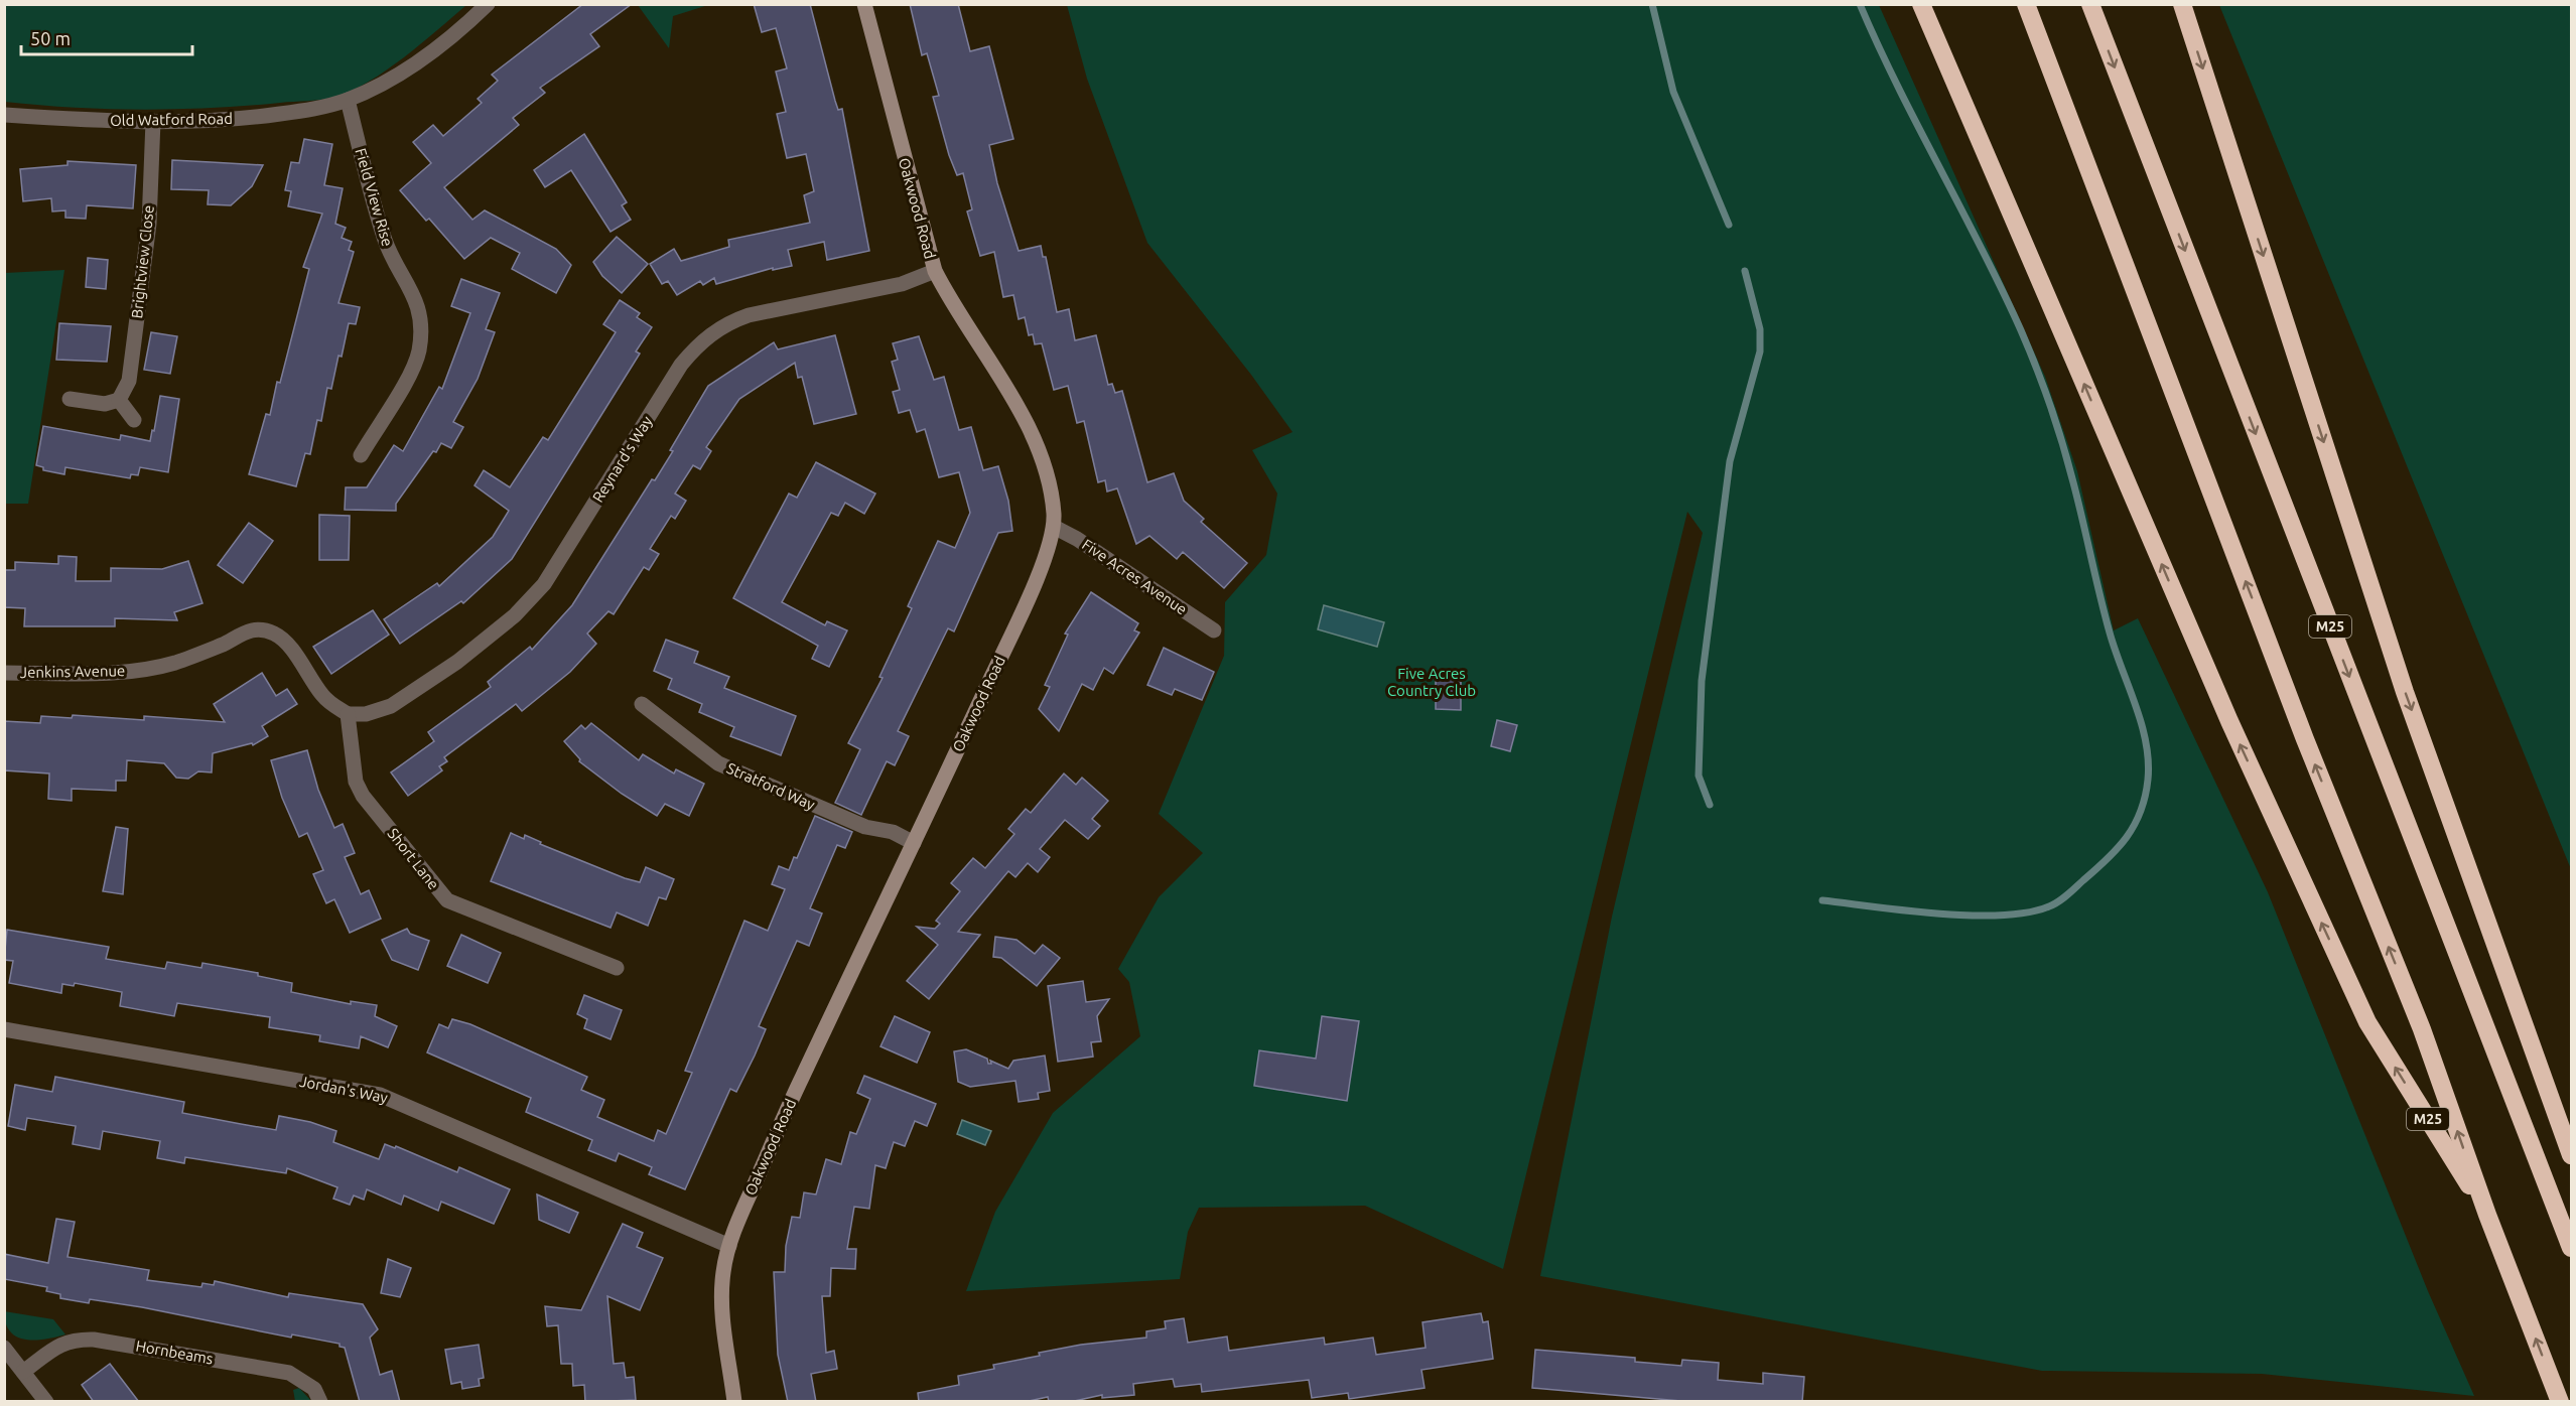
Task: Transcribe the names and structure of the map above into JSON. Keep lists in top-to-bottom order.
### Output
{
  "streets": {
    "highway": ["M25"],
    "street": [
      "Old Watford Road",
      "Field View Rise",
      "Oakwood Road",
      "Brightview Close",
      "Reynard's Way",
      "Five Acres Avenue",
      "Jenkins Avenue",
      "Stratford Way",
      "Short Lane",
      "Jordan's Way",
      "Hornbeams"
    ]
  },
  "crossings": [
    ["Old Watford Road", "Field View Rise"],
    ["Old Watford Road", "Brightview Close"],
    ["Oakwood Road", "Reynard's Way"],
    ["Oakwood Road", "Five Acres Avenue"],
    ["Oakwood Road", "Stratford Way"],
    ["Oakwood Road", "Jordan's Way"],
    ["Reynard's Way", "Jenkins Avenue"],
    ["Reynard's Way", "Short Lane"],
    ["Jenkins Avenue", "Short Lane"]
  ],
  "parks": ["Five Acres Country Club"],
  "scale_bar": "50 m"
}
